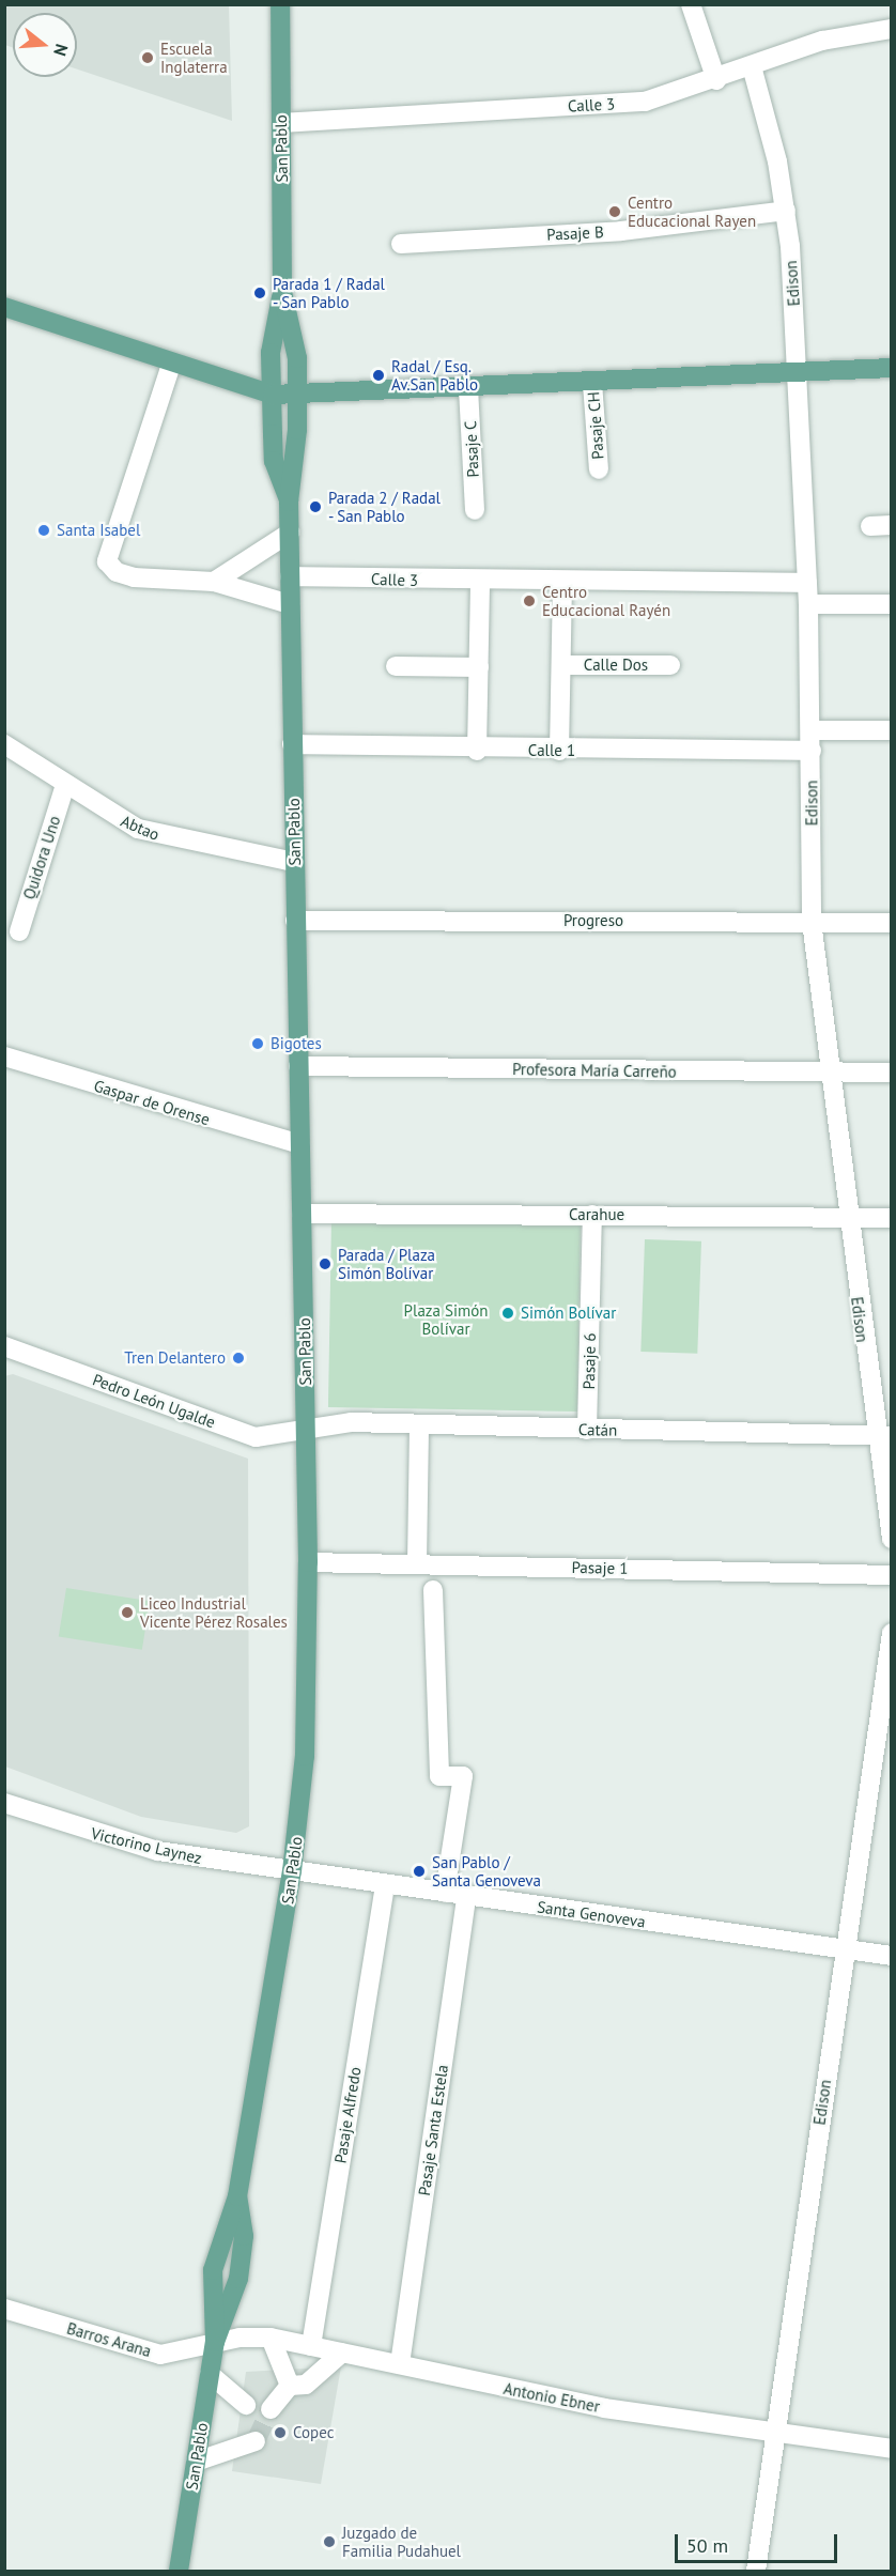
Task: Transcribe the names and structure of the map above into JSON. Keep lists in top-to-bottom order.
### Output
{
  "streets": {
    "main road": ["San Pablo"],
    "street": [
      "Calle 3",
      "Pasaje B",
      "Edison",
      "Pasaje CH",
      "Pasaje C",
      "Calle Dos",
      "Calle 1",
      "Abtao",
      "Quidora Uno",
      "Progreso",
      "Profesora María Carreño",
      "Gaspar de Orense",
      "Carahue",
      "Pasaje 6",
      "Pedro León Ugalde",
      "Catán",
      "Pasaje 1",
      "Victorino Laynez",
      "Santa Genoveva",
      "Pasaje Alfredo",
      "Pasaje Santa Estela",
      "Barros Arana",
      "Antonio Ebner"
    ]
  },
  "crossings": [
    ["Calle 3", "San Pablo"],
    ["Calle 3", "Edison"],
    ["San Pablo", "Calle 1"],
    ["San Pablo", "Abtao"],
    ["San Pablo", "Progreso"],
    ["San Pablo", "Profesora María Carreño"],
    ["San Pablo", "Gaspar de Orense"],
    ["San Pablo", "Carahue"],
    ["San Pablo", "Pedro León Ugalde"],
    ["San Pablo", "Catán"],
    ["San Pablo", "Pasaje 1"],
    ["San Pablo", "Victorino Laynez"],
    ["San Pablo", "Santa Genoveva"],
    ["San Pablo", "Barros Arana"],
    ["San Pablo", "Antonio Ebner"],
    ["Pasaje B", "Edison"],
    ["Edison", "Calle 1"],
    ["Edison", "Progreso"],
    ["Edison", "Profesora María Carreño"],
    ["Edison", "Carahue"],
    ["Edison", "Catán"],
    ["Edison", "Santa Genoveva"],
    ["Edison", "Antonio Ebner"],
    ["Abtao", "Quidora Uno"],
    ["Carahue", "Pasaje 6"],
    ["Pasaje 6", "Catán"],
    ["Pedro León Ugalde", "Catán"],
    ["Victorino Laynez", "Santa Genoveva"],
    ["Santa Genoveva", "Pasaje Alfredo"],
    ["Santa Genoveva", "Pasaje Santa Estela"],
    ["Pasaje Alfredo", "Antonio Ebner"],
    ["Pasaje Santa Estela", "Antonio Ebner"],
    ["Barros Arana", "Antonio Ebner"]
  ],
  "parks": ["Plaza Simón Bolívar"],
  "places": [
    "Escuela Inglaterra",
    "Centro Educacional Rayen",
    "Parada 1 / Radal - San Pablo",
    "Radal / Esq. Av.San Pablo",
    "Parada 2 / Radal - San Pablo",
    "Santa Isabel",
    "Centro Educacional Rayén",
    "Bigotes",
    "Parada / Plaza Simón Bolívar",
    "Simón Bolívar",
    "Tren Delantero",
    "Liceo Industrial Vicente Pérez Rosales",
    "San Pablo / Santa Genoveva",
    "Copec",
    "Juzgado de Familia Pudahuel"
  ],
  "scale_bar": "50 m",
  "north": "right"
}
